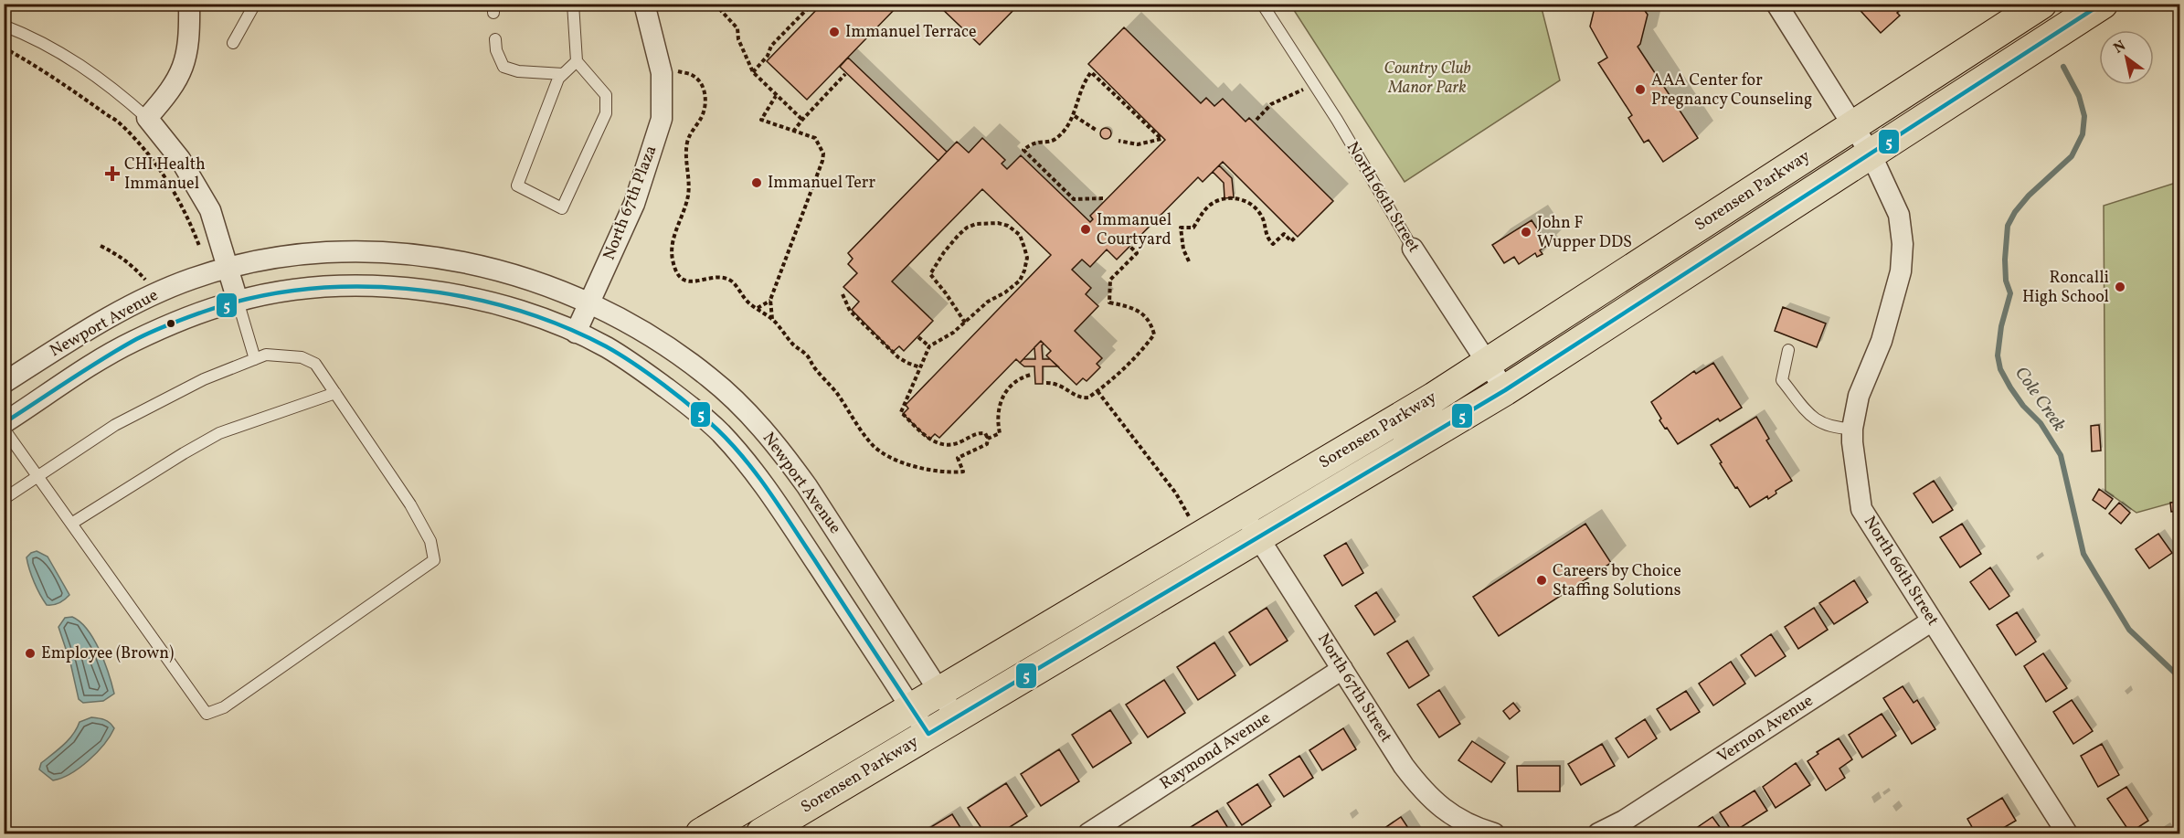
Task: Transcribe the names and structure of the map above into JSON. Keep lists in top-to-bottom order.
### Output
{
  "streets": {
    "main road": ["Sorensen Parkway"],
    "street": [
      "North 66th Street",
      "North 67th Plaza",
      "Newport Avenue",
      "North 67th Street",
      "Vernon Avenue",
      "Raymond Avenue"
    ]
  },
  "crossings": [
    ["Sorensen Parkway", "North 66th Street"],
    ["Sorensen Parkway", "Newport Avenue"],
    ["Sorensen Parkway", "North 67th Street"],
    ["North 66th Street", "Vernon Avenue"],
    ["North 67th Plaza", "Newport Avenue"],
    ["North 67th Street", "Raymond Avenue"]
  ],
  "water": ["Cole Creek"],
  "parks": ["Country Club Manor Park"],
  "places": {
    "other": [
      "Immanuel Terrace",
      "AAA Center for Pregnancy Counseling",
      "Immanuel Terr",
      "Immanuel Courtyard",
      "John F Wupper DDS",
      "Roncalli High School",
      "Careers by Choice Staffing Solutions",
      "Employee (Brown)"
    ],
    "health": ["CHI Health Immanuel"]
  },
  "lines": ["transit line 5"],
  "north": "top left"
}
